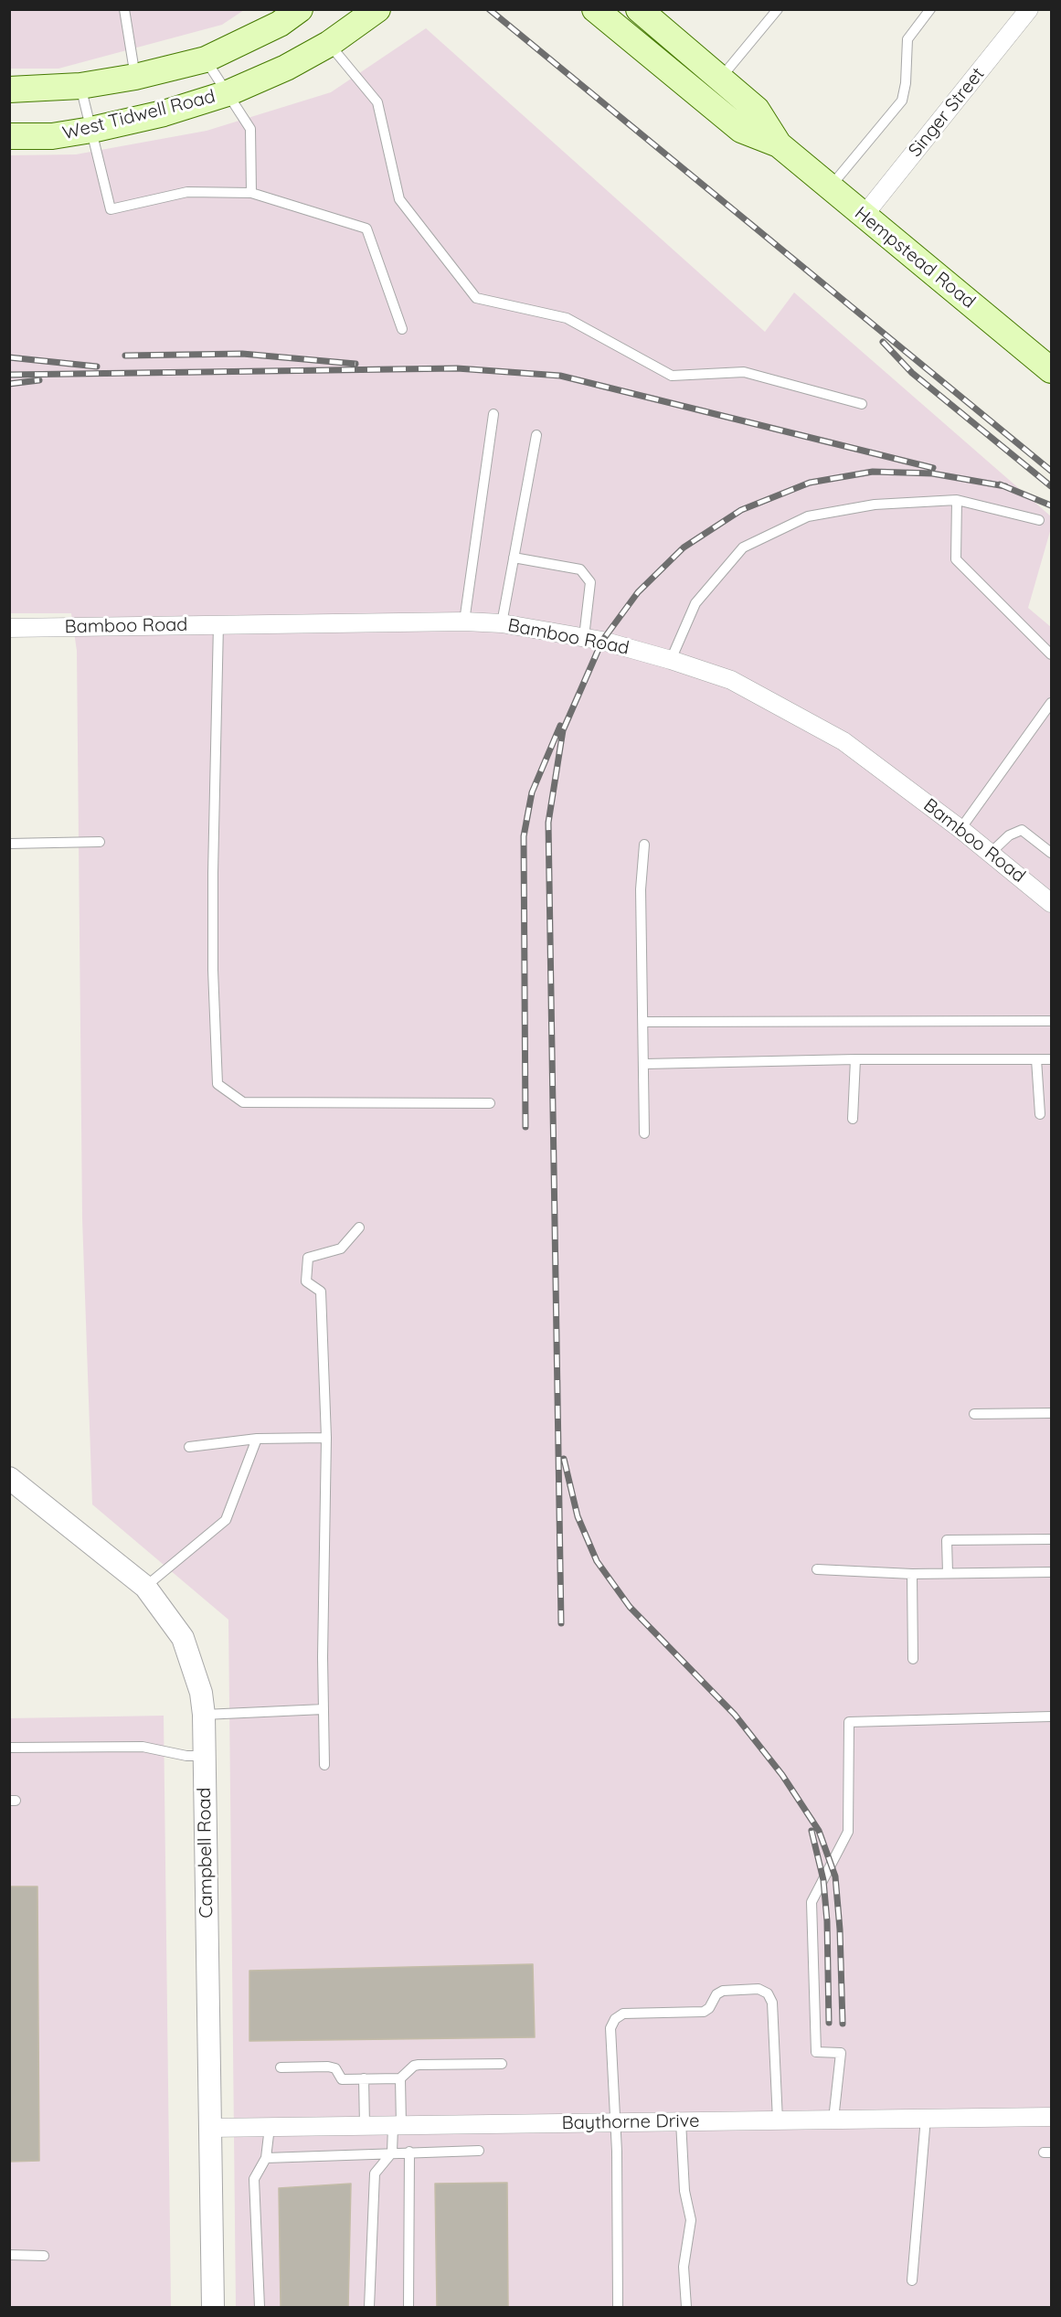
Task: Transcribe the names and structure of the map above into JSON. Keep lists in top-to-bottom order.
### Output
{
  "streets": {
    "main road": ["West Tidwell Road", "Hempstead Road"],
    "street": [
      "Singer Street",
      "Bamboo Road",
      "Campbell Road",
      "Baythorne Drive"
    ]
  },
  "crossings": [
    ["Singer Street", "Hempstead Road"],
    ["Campbell Road", "Baythorne Drive"]
  ]
}
